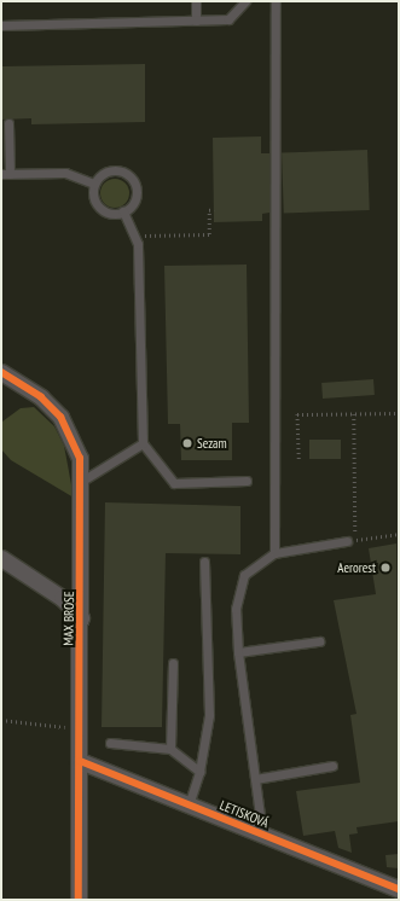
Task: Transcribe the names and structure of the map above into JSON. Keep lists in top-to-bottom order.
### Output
{
  "streets": {
    "street": ["MAX BROSE", "LETISKOVÁ"]
  },
  "crossings": [
    ["MAX BROSE", "LETISKOVÁ"]
  ],
  "places": ["Sezam", "Aerorest"]
}
